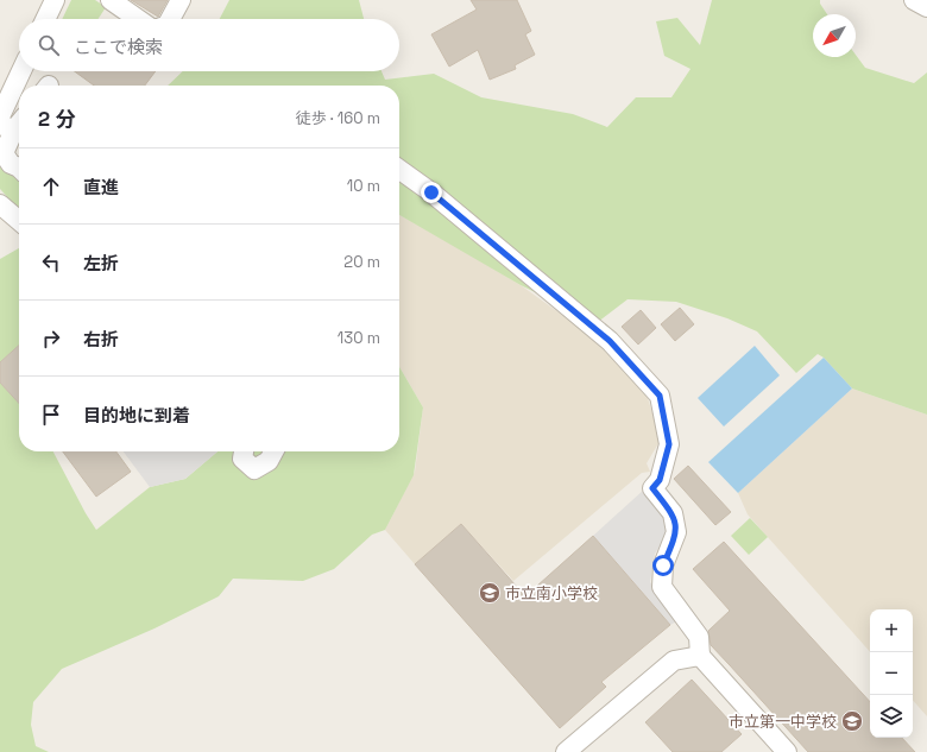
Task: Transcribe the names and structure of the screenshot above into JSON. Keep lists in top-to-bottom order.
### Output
{
  "places": {
    "school or university": ["市立南小学校", "市立第一中学校"]
  },
  "north": "bottom left",
  "page": {
    "search": "ここで検索",
    "heading": ["2 分", "徒歩 · 160 m"],
    "list": [
      ["直進", "10 m"],
      ["左折", "20 m"],
      ["右折", "130 m"],
      "目的地に到着"
    ],
    "map_buttons": ["+", "−"]
  }
}
